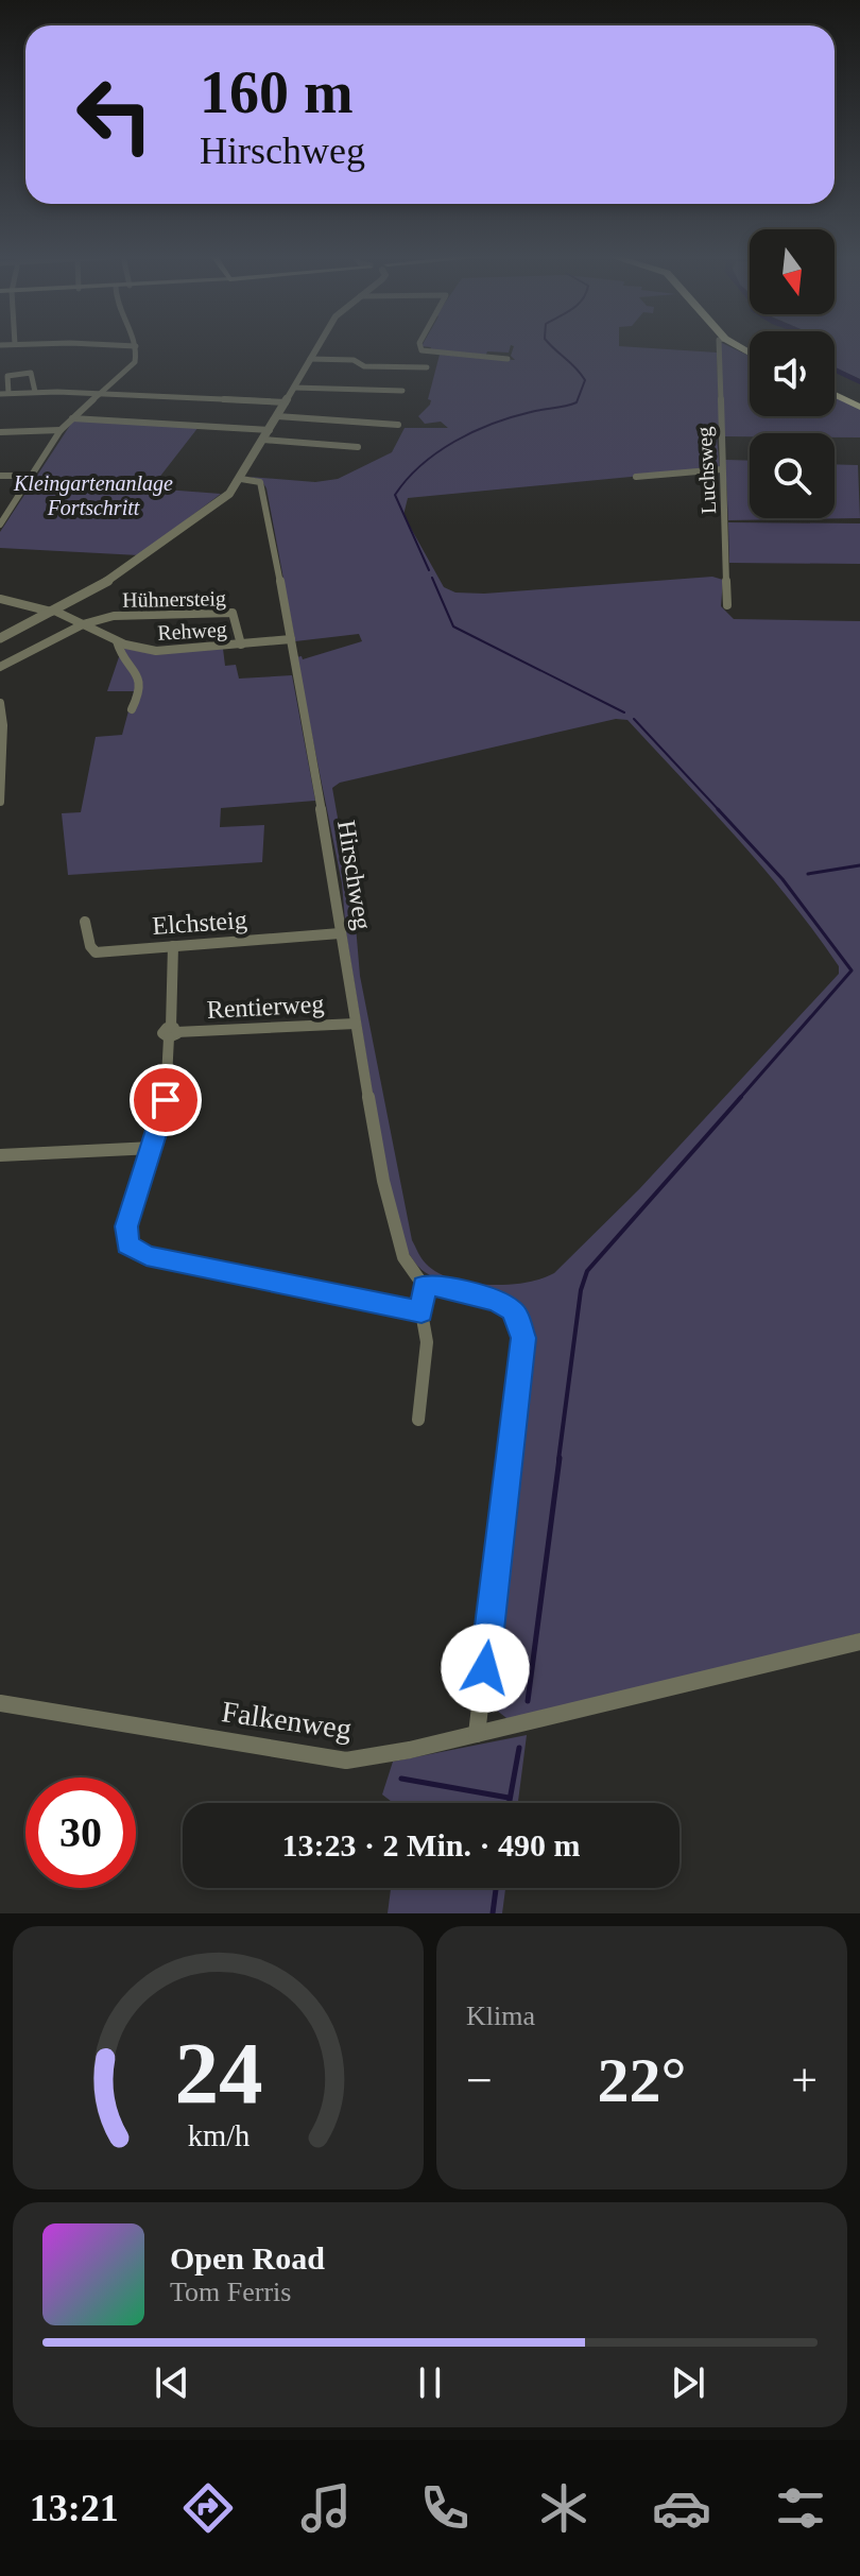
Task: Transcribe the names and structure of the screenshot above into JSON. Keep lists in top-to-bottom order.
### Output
{
  "streets": {
    "street": [
      "Luchsweg",
      "Hühnersteig",
      "Rehweg",
      "Hirschweg",
      "Elchsteig",
      "Rentierweg",
      "Falkenweg"
    ]
  },
  "crossings": [
    ["Hühnersteig", "Rehweg"],
    ["Rehweg", "Hirschweg"],
    ["Hirschweg", "Elchsteig"],
    ["Hirschweg", "Rentierweg"]
  ],
  "parks": ["Kleingartenanlage Fortschritt"],
  "north": "bottom",
  "page": {
    "turn": ["160 m", "Hirschweg"],
    "limit": "30",
    "trip": "13:23 · 2 Min. · 490 m",
    "tile": "Klima",
    "heat": ["−", "22°", "+"],
    "song": ["Open Road", "Tom Ferris"],
    "tabs": "13:21",
    "gauge": ["24", "km/h"]
  }
}
